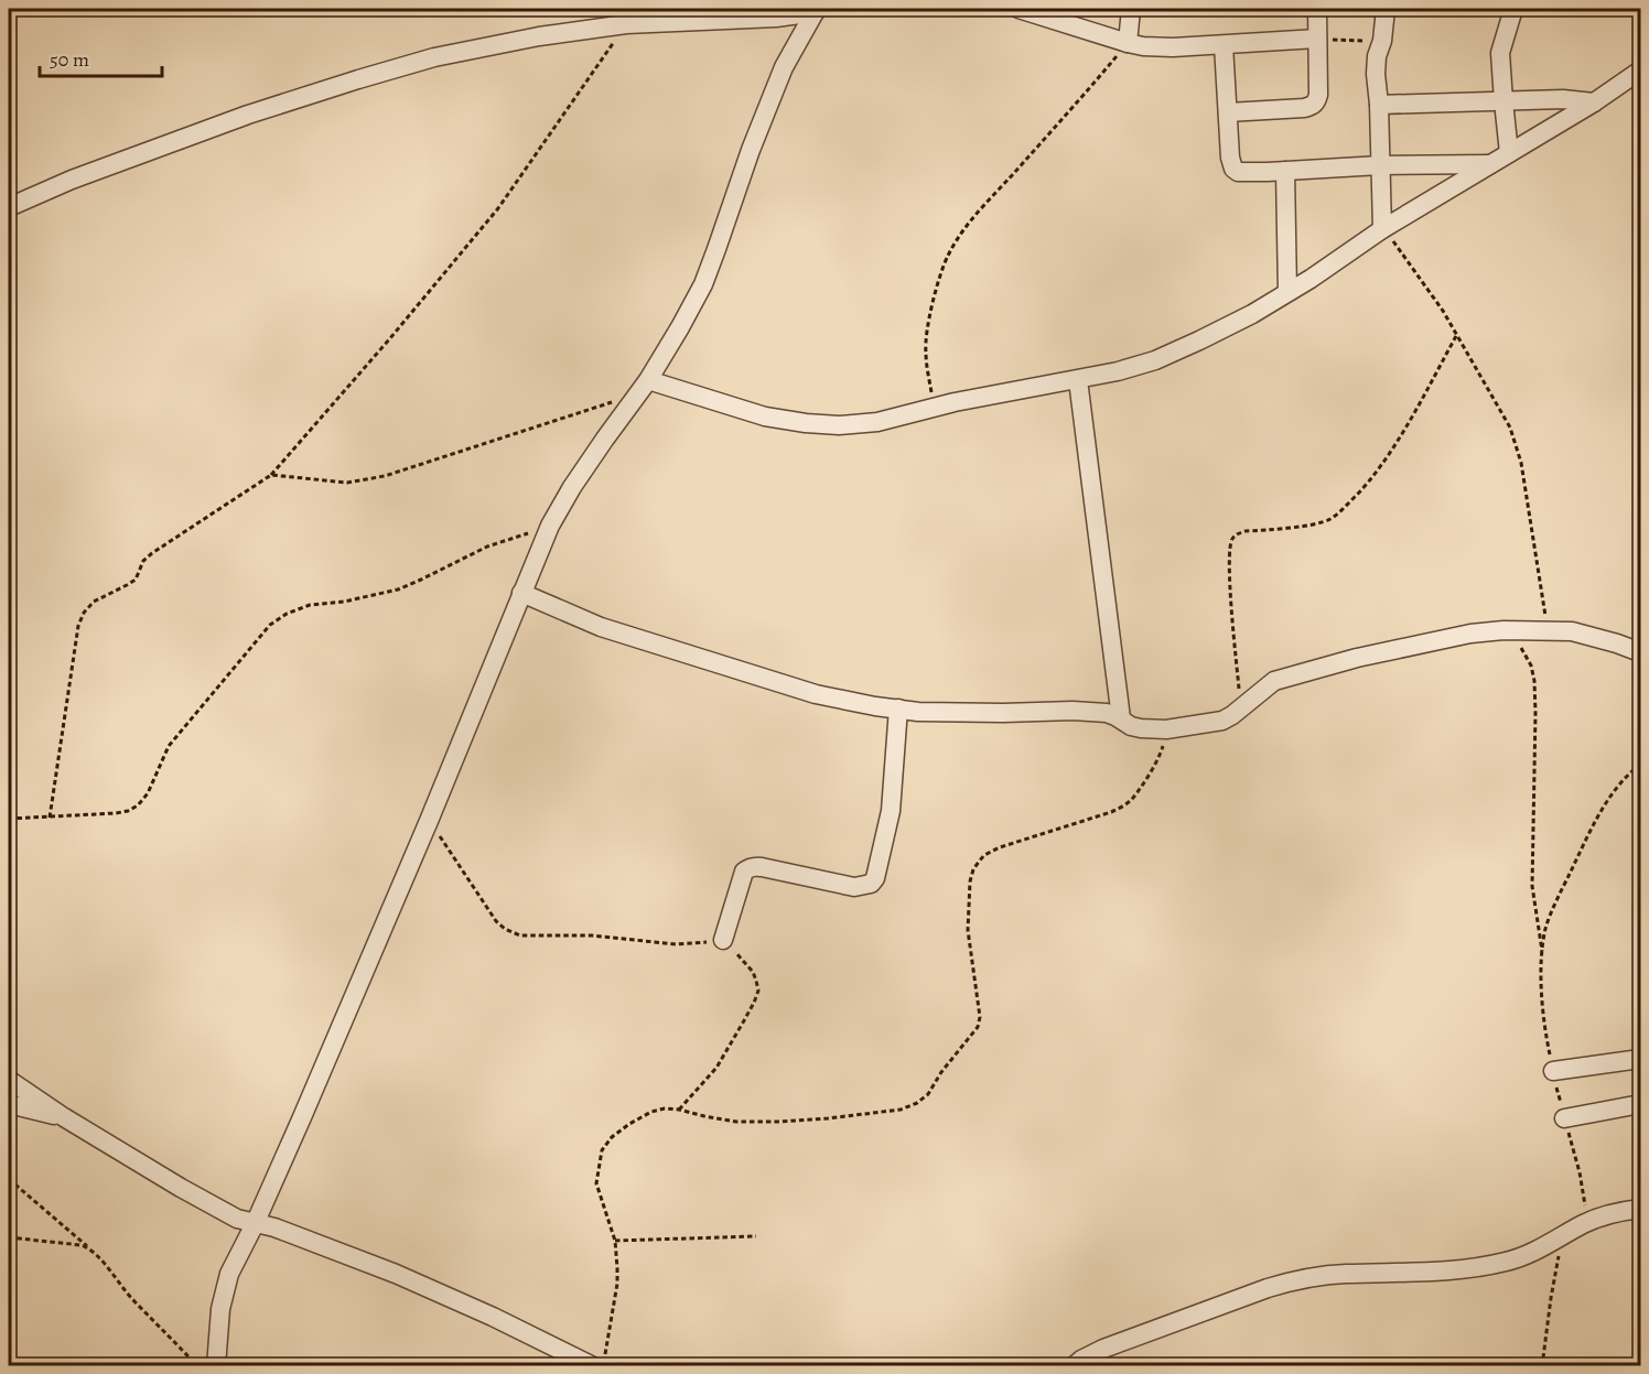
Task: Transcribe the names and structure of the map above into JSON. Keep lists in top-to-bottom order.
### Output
{
  "scale_bar": "50 m"
}
